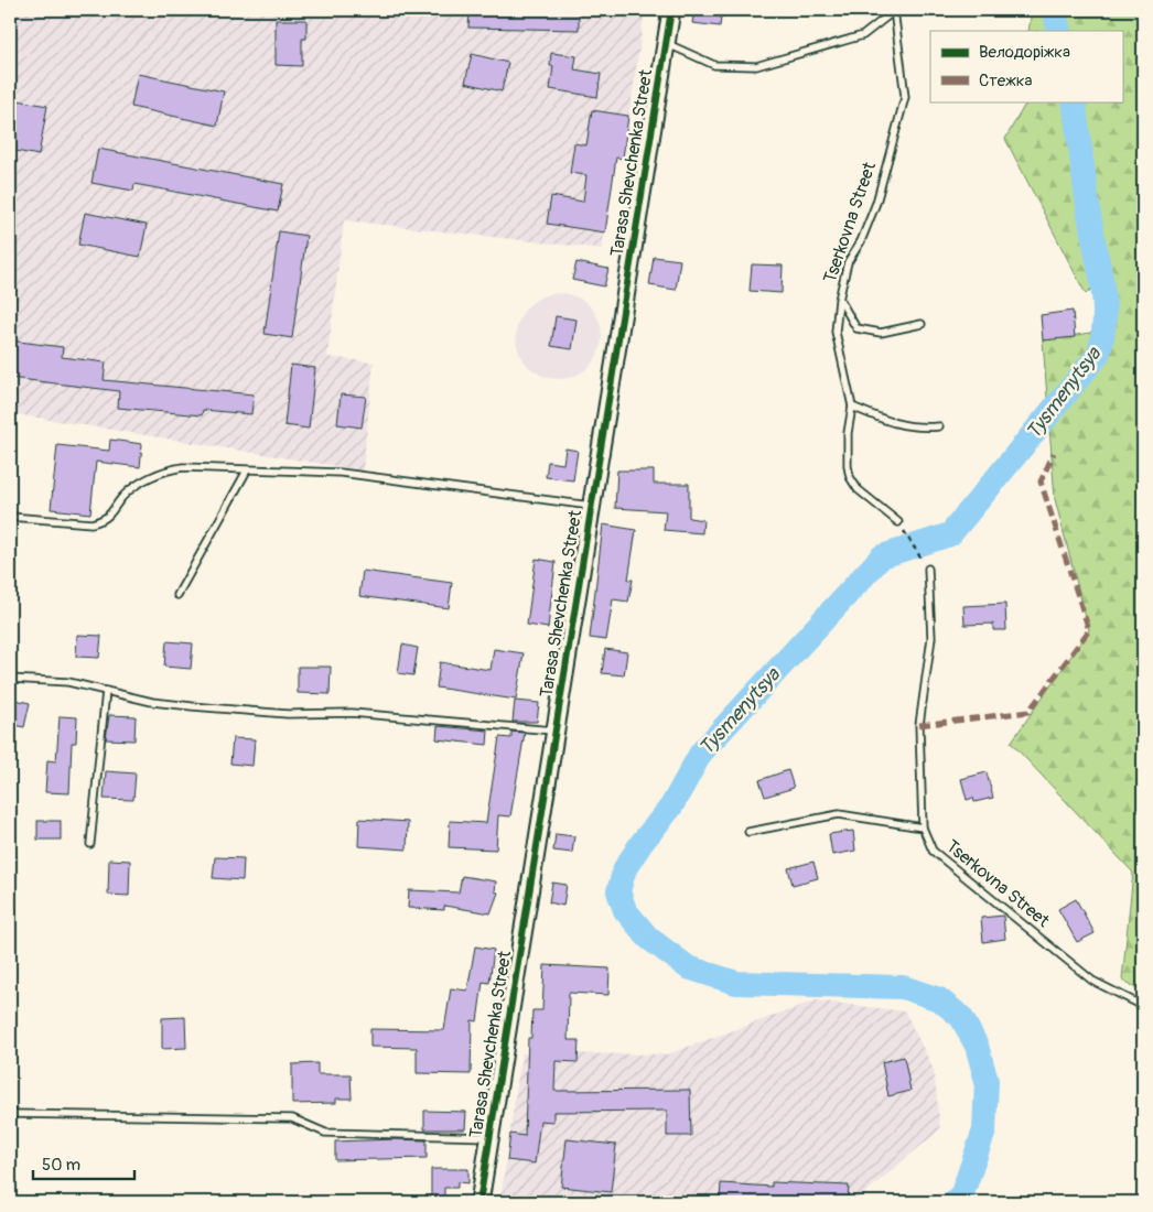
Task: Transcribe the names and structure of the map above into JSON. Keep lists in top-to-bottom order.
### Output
{
  "streets": {
    "main road": ["Tarasa Shevchenka Street"],
    "lane": ["Tserkovna Street"]
  },
  "water": ["Tysmenytsya"],
  "legend": ["Велодоріжка", "Стежка"],
  "scale_bar": "50 m"
}
